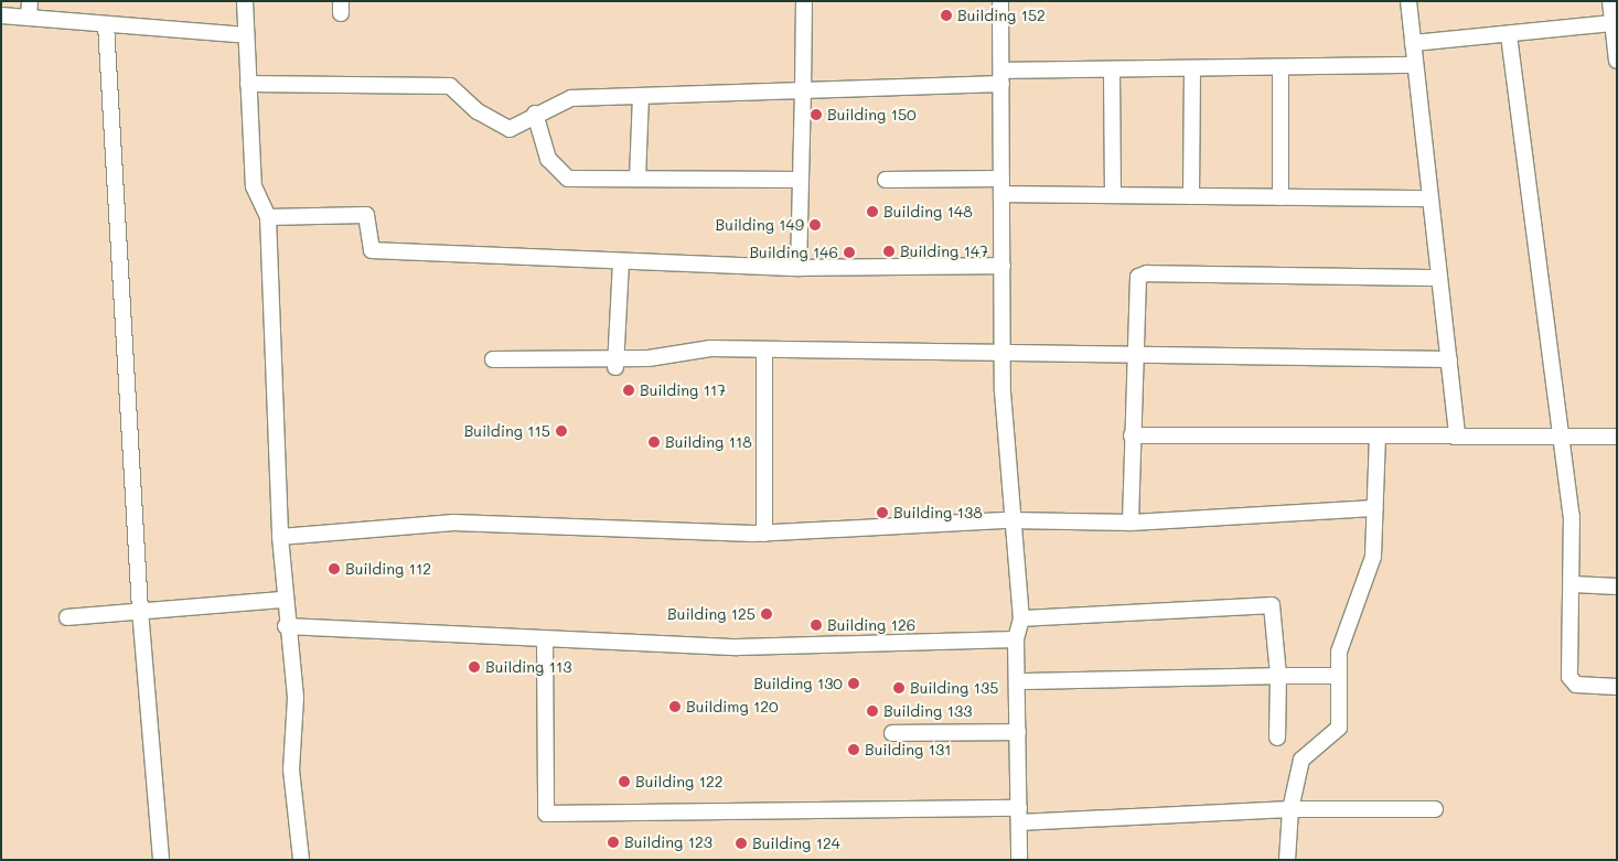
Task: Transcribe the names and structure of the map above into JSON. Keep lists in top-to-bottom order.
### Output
{
  "places": [
    "Building 152",
    "Building 150",
    "Building 148",
    "Building 149",
    "Building 147",
    "Building 146",
    "Building 117",
    "Building 115",
    "Building 118",
    "Building 138",
    "Building 112",
    "Building 125",
    "Building 126",
    "Building 113",
    "Building 130",
    "Building 135",
    "Buildimg 120",
    "Building 133",
    "Building 131",
    "Building 122",
    "Building 123",
    "Building 124"
  ]
}
